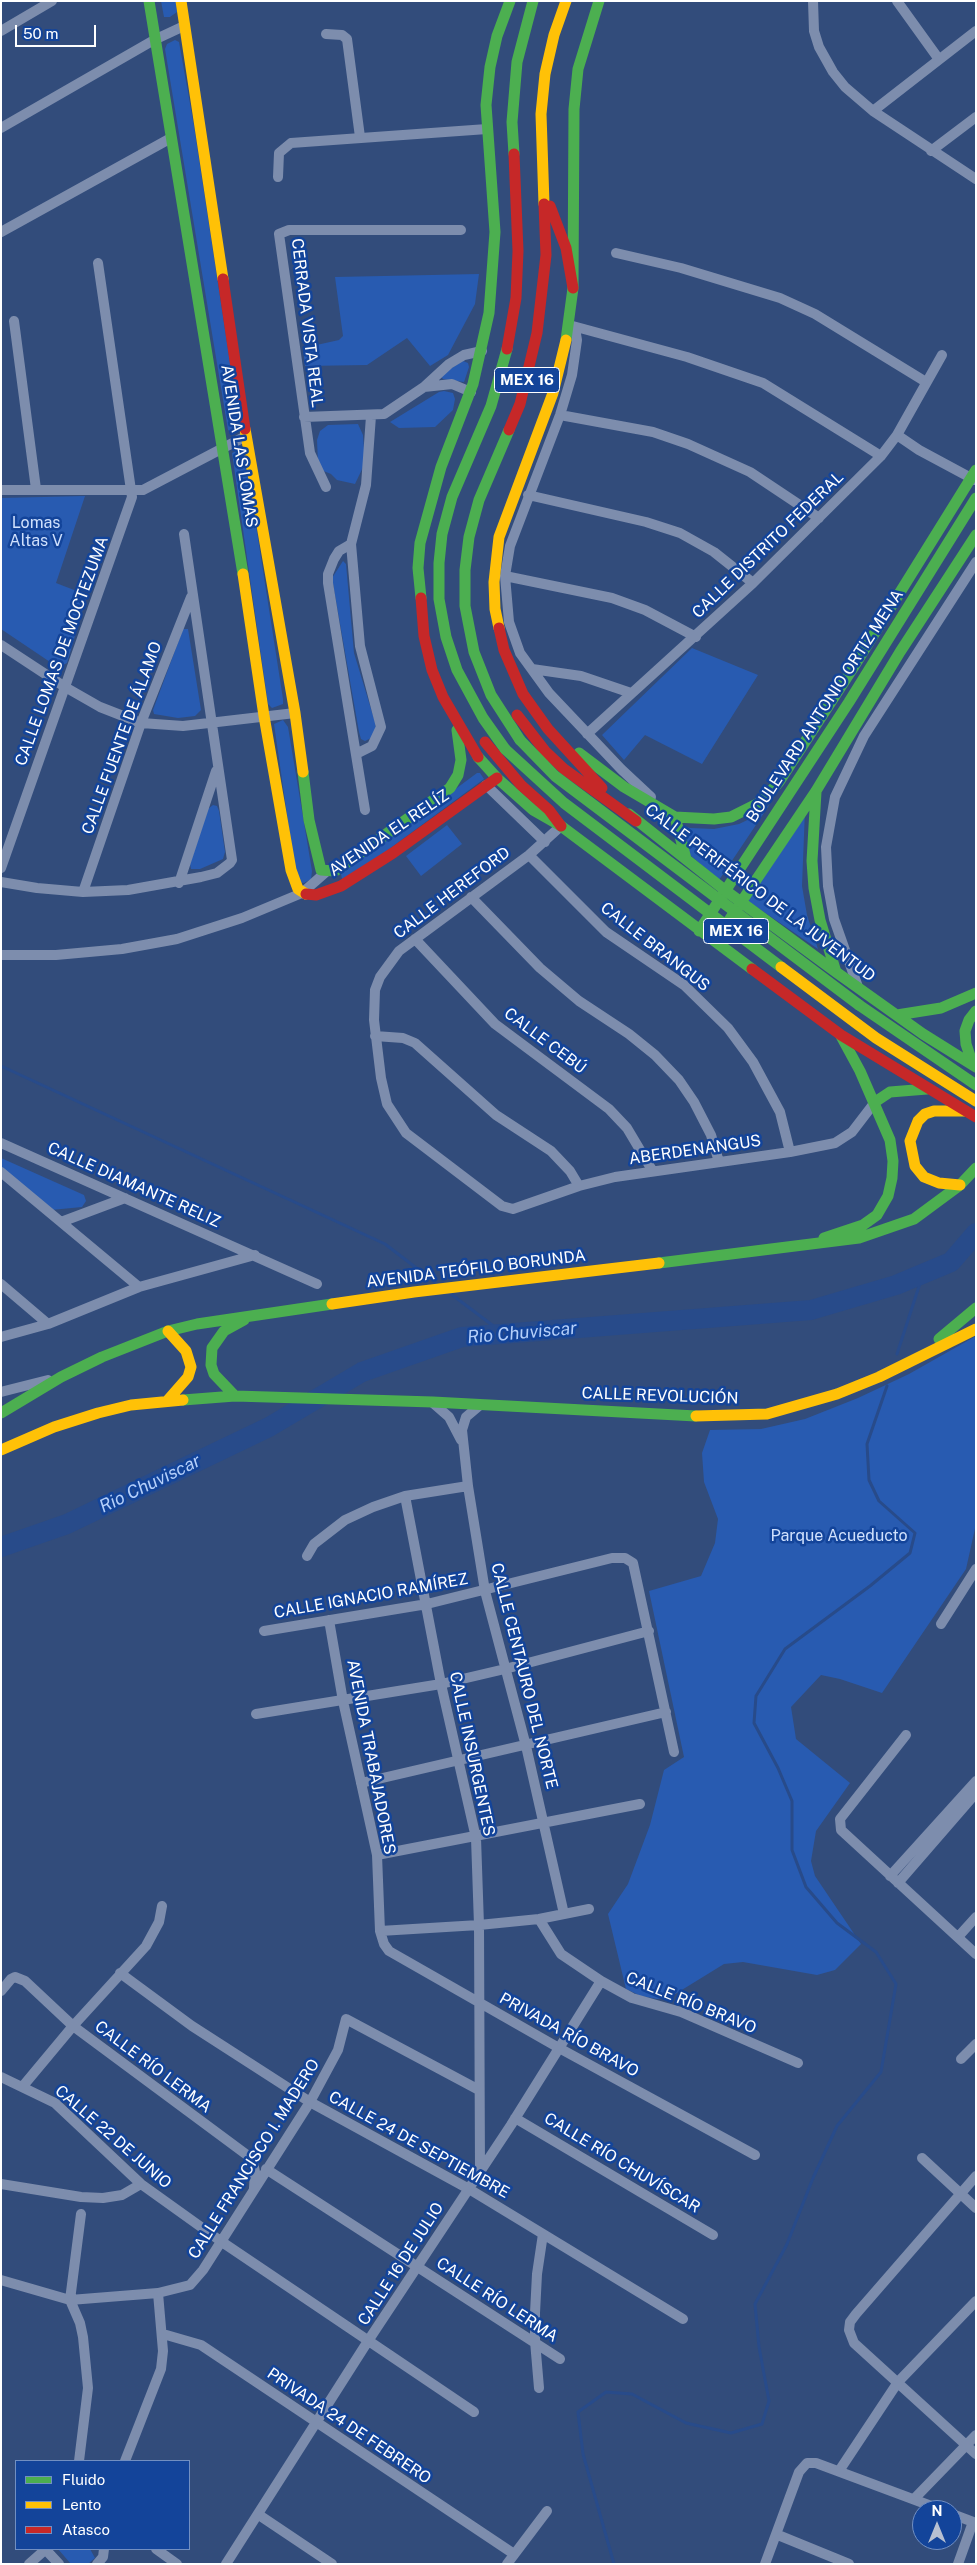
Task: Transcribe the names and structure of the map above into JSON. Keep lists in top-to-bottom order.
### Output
{
  "streets": {
    "main road": [
      "MEX 16",
      "AVENIDA LAS LOMAS",
      "BOULEVARD ANTONIO ORTIZ MENA",
      "AVENIDA EL RELÍZ",
      "CALLE PERIFÉRICO DE LA JUVENTUD",
      "AVENIDA TEÓFILO BORUNDA",
      "CALLE REVOLUCIÓN"
    ],
    "street": [
      "CERRADA VISTA REAL",
      "CALLE DISTRITO FEDERAL",
      "CALLE LOMAS DE MOCTEZUMA",
      "CALLE FUENTE DE ÁLAMO",
      "CALLE HEREFORD",
      "CALLE BRANGUS",
      "CALLE CEBÚ",
      "ABERDENANGUS",
      "CALLE DIAMANTE RELIZ",
      "CALLE IGNACIO RAMÍREZ",
      "CALLE CENTAURO DEL NORTE",
      "CALLE INSURGENTES",
      "AVENIDA TRABAJADORES",
      "CALLE RÍO BRAVO",
      "PRIVADA RÍO BRAVO",
      "CALLE RÍO LERMA",
      "CALLE 22 DE JUNIO",
      "CALLE 24 DE SEPTIEMBRE",
      "CALLE FRANCISCO I. MADERO",
      "CALLE RÍO CHUVÍSCAR",
      "CALLE 16 DE JULIO",
      "PRIVADA 24 DE FEBRERO"
    ]
  },
  "crossings": [
    ["MEX 16", "CALLE PERIFÉRICO DE LA JUVENTUD"],
    ["AVENIDA LAS LOMAS", "AVENIDA EL RELÍZ"],
    ["BOULEVARD ANTONIO ORTIZ MENA", "CALLE PERIFÉRICO DE LA JUVENTUD"],
    ["CALLE HEREFORD", "CALLE BRANGUS"],
    ["CALLE HEREFORD", "CALLE CEBÚ"],
    ["CALLE HEREFORD", "ABERDENANGUS"],
    ["CALLE BRANGUS", "ABERDENANGUS"],
    ["CALLE CEBÚ", "ABERDENANGUS"],
    ["CALLE REVOLUCIÓN", "CALLE CENTAURO DEL NORTE"],
    ["CALLE IGNACIO RAMÍREZ", "CALLE CENTAURO DEL NORTE"],
    ["CALLE IGNACIO RAMÍREZ", "CALLE INSURGENTES"],
    ["CALLE IGNACIO RAMÍREZ", "AVENIDA TRABAJADORES"],
    ["CALLE INSURGENTES", "PRIVADA RÍO BRAVO"],
    ["CALLE INSURGENTES", "CALLE FRANCISCO I. MADERO"],
    ["CALLE INSURGENTES", "CALLE 16 DE JULIO"],
    ["AVENIDA TRABAJADORES", "PRIVADA RÍO BRAVO"],
    ["CALLE RÍO BRAVO", "CALLE 16 DE JULIO"],
    ["PRIVADA RÍO BRAVO", "CALLE 16 DE JULIO"],
    ["CALLE RÍO LERMA", "CALLE FRANCISCO I. MADERO"],
    ["CALLE RÍO LERMA", "CALLE 16 DE JULIO"],
    ["CALLE 22 DE JUNIO", "CALLE FRANCISCO I. MADERO"],
    ["CALLE 22 DE JUNIO", "CALLE 16 DE JULIO"],
    ["CALLE 24 DE SEPTIEMBRE", "CALLE FRANCISCO I. MADERO"],
    ["CALLE 24 DE SEPTIEMBRE", "CALLE 16 DE JULIO"],
    ["CALLE RÍO CHUVÍSCAR", "CALLE 16 DE JULIO"],
    ["CALLE 16 DE JULIO", "PRIVADA 24 DE FEBRERO"]
  ],
  "water": ["Rio Chuviscar"],
  "parks": ["Lomas Altas V", "Parque Acueducto"],
  "legend": ["Fluido", "Lento", "Atasco"],
  "scale_bar": "50 m",
  "north": "top"
}
